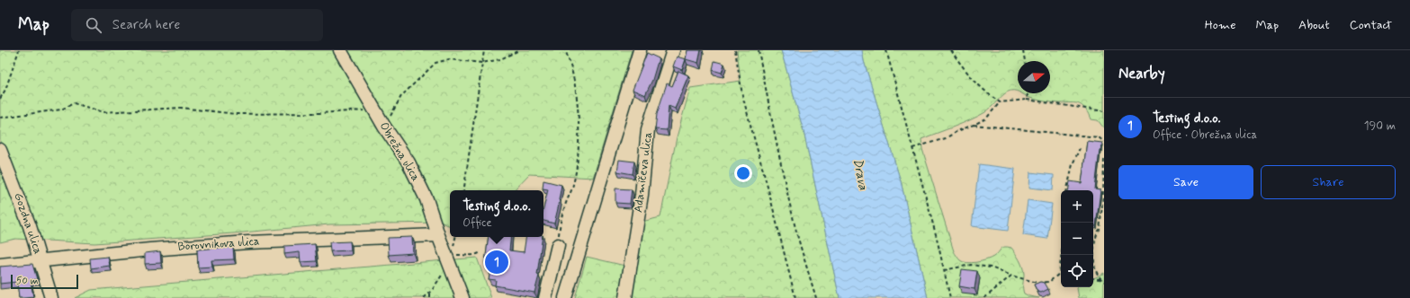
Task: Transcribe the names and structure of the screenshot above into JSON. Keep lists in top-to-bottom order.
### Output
{
  "streets": {
    "street": [
      "Obrežna ulica",
      "Adamičeva ulica",
      "Gozdna ulica",
      "Borovnikova ulica"
    ]
  },
  "crossings": [
    ["Obrežna ulica", "Borovnikova ulica"],
    ["Gozdna ulica", "Borovnikova ulica"]
  ],
  "water": ["Drava"],
  "scale_bar": "50 m",
  "north": "right",
  "page": {
    "header": "Map",
    "search": "Search here",
    "nav": [
      "Home",
      "Map",
      "About",
      "Contact"
    ],
    "heading": "Nearby",
    "list": [
      {
        "mark": "1",
        "name": "Testing d.o.o.",
        "note": "Office · Obrežna ulica",
        "value": "190 m"
      }
    ],
    "buttons": ["Save", "Share"],
    "map_buttons": ["+", "−"],
    "popup": ["Testing d.o.o.", "Office"],
    "pins": "1",
    "scale": "50 m"
  }
}
